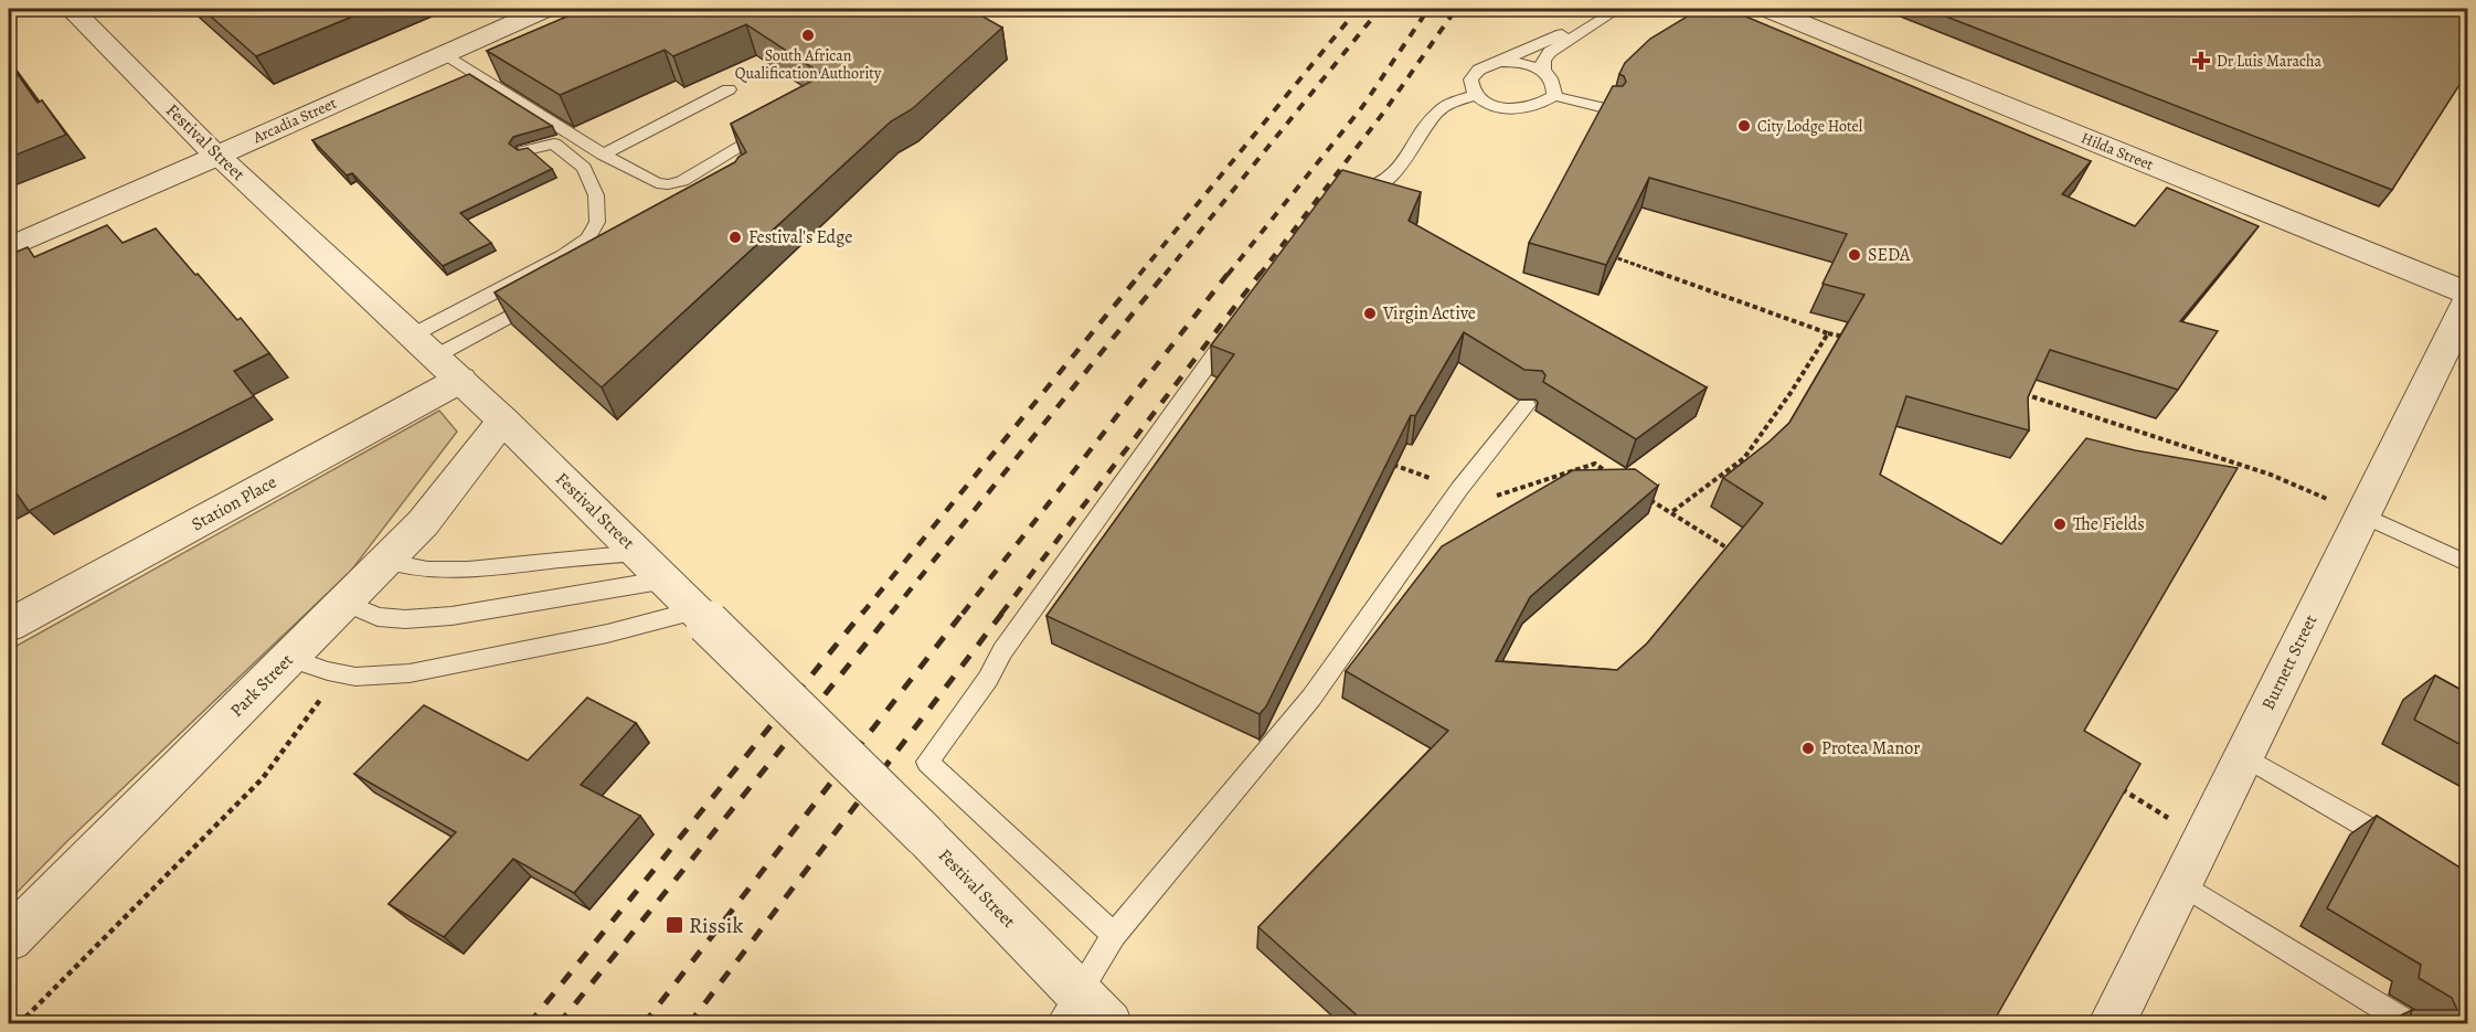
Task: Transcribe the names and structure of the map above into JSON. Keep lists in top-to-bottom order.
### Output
{
  "streets": {
    "street": [
      "Arcadia Street",
      "Festival Street",
      "Hilda Street",
      "Station Place",
      "Burnett Street",
      "Park Street"
    ]
  },
  "crossings": [
    ["Arcadia Street", "Festival Street"],
    ["Festival Street", "Station Place"],
    ["Festival Street", "Park Street"]
  ],
  "places": {
    "other": [
      "South African Qualification Authority",
      "City Lodge Hotel",
      "Festival's Edge",
      "SEDA",
      "Virgin Active",
      "The Fields",
      "Protea Manor"
    ],
    "health": ["Dr Luis Maracha"],
    "transit": ["Rissik"]
  }
}
